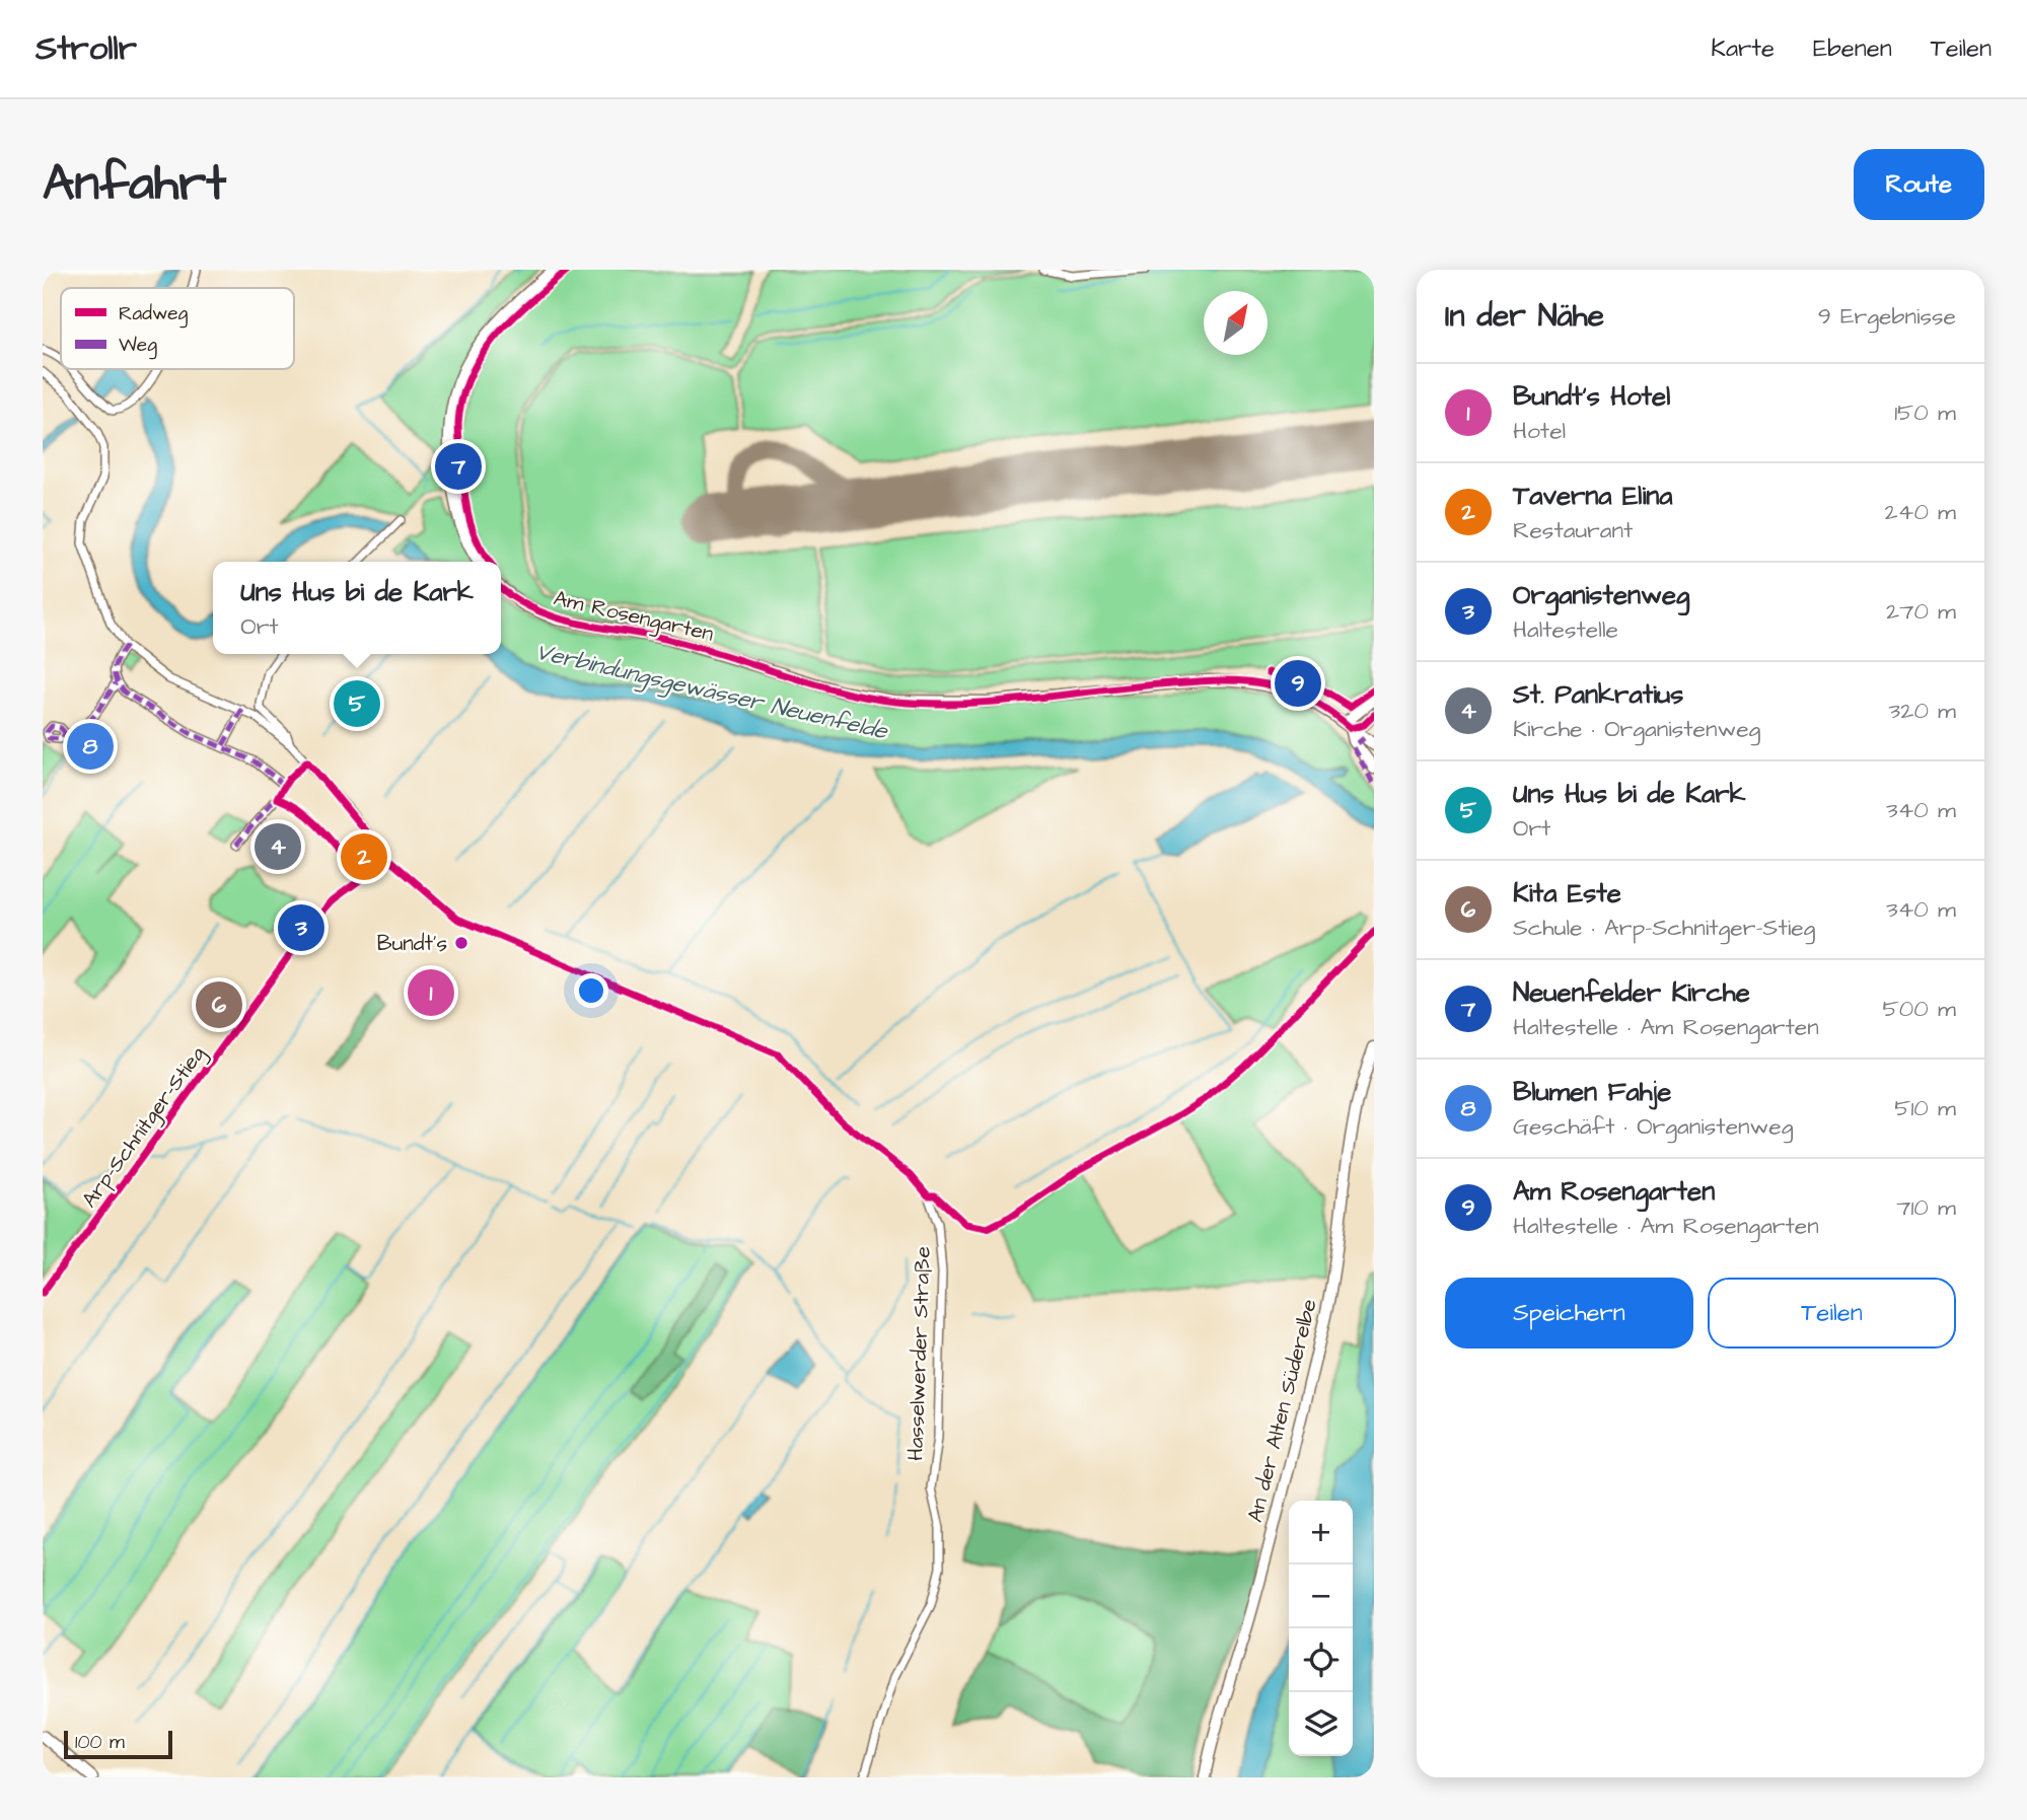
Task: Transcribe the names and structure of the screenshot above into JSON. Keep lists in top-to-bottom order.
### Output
{
  "streets": {
    "main road": ["Am Rosengarten", "An der Alten Süderelbe"],
    "street": ["Arp-Schnitger-Stieg", "Hasselwerder Straße"]
  },
  "crossings": [
    ["Arp-Schnitger-Stieg", "Hasselwerder Straße"]
  ],
  "water": ["Verbindungsgewässer Neuenfelde"],
  "places": ["Bundt's"],
  "legend": ["Radweg", "Weg"],
  "scale_bar": "100 m",
  "north": "top right",
  "page": {
    "header": "Strollr",
    "nav": ["Karte", "Ebenen", "Teilen"],
    "buttons": [
      "Route",
      ["Speichern", "Teilen"]
    ],
    "title": "Anfahrt",
    "heading": ["In der Nähe", "9 Ergebnisse"],
    "list": [
      {
        "mark": "1",
        "name": "Bundt's Hotel",
        "note": "Hotel",
        "value": "150 m"
      },
      {
        "mark": "2",
        "name": "Taverna Elina",
        "note": "Restaurant",
        "value": "240 m"
      },
      {
        "mark": "3",
        "name": "Organistenweg",
        "note": "Haltestelle",
        "value": "270 m"
      },
      {
        "mark": "4",
        "name": "St. Pankratius",
        "note": "Kirche · Organistenweg",
        "value": "320 m"
      },
      {
        "mark": "5",
        "name": "Uns Hus bi de Kark",
        "note": "Ort",
        "value": "340 m"
      },
      {
        "mark": "6",
        "name": "Kita Este",
        "note": "Schule · Arp-Schnitger-Stieg",
        "value": "340 m"
      },
      {
        "mark": "7",
        "name": "Neuenfelder Kirche",
        "note": "Haltestelle · Am Rosengarten",
        "value": "500 m"
      },
      {
        "mark": "8",
        "name": "Blumen Fahje",
        "note": "Geschäft · Organistenweg",
        "value": "510 m"
      },
      {
        "mark": "9",
        "name": "Am Rosengarten",
        "note": "Haltestelle · Am Rosengarten",
        "value": "710 m"
      }
    ],
    "pins": [
      "7",
      "9",
      "5",
      "8",
      "4",
      "2",
      "3",
      "1",
      "6"
    ],
    "popup": ["Uns Hus bi de Kark", "Ort"],
    "map_buttons": ["+", "−"],
    "scale": "100 m"
  }
}
